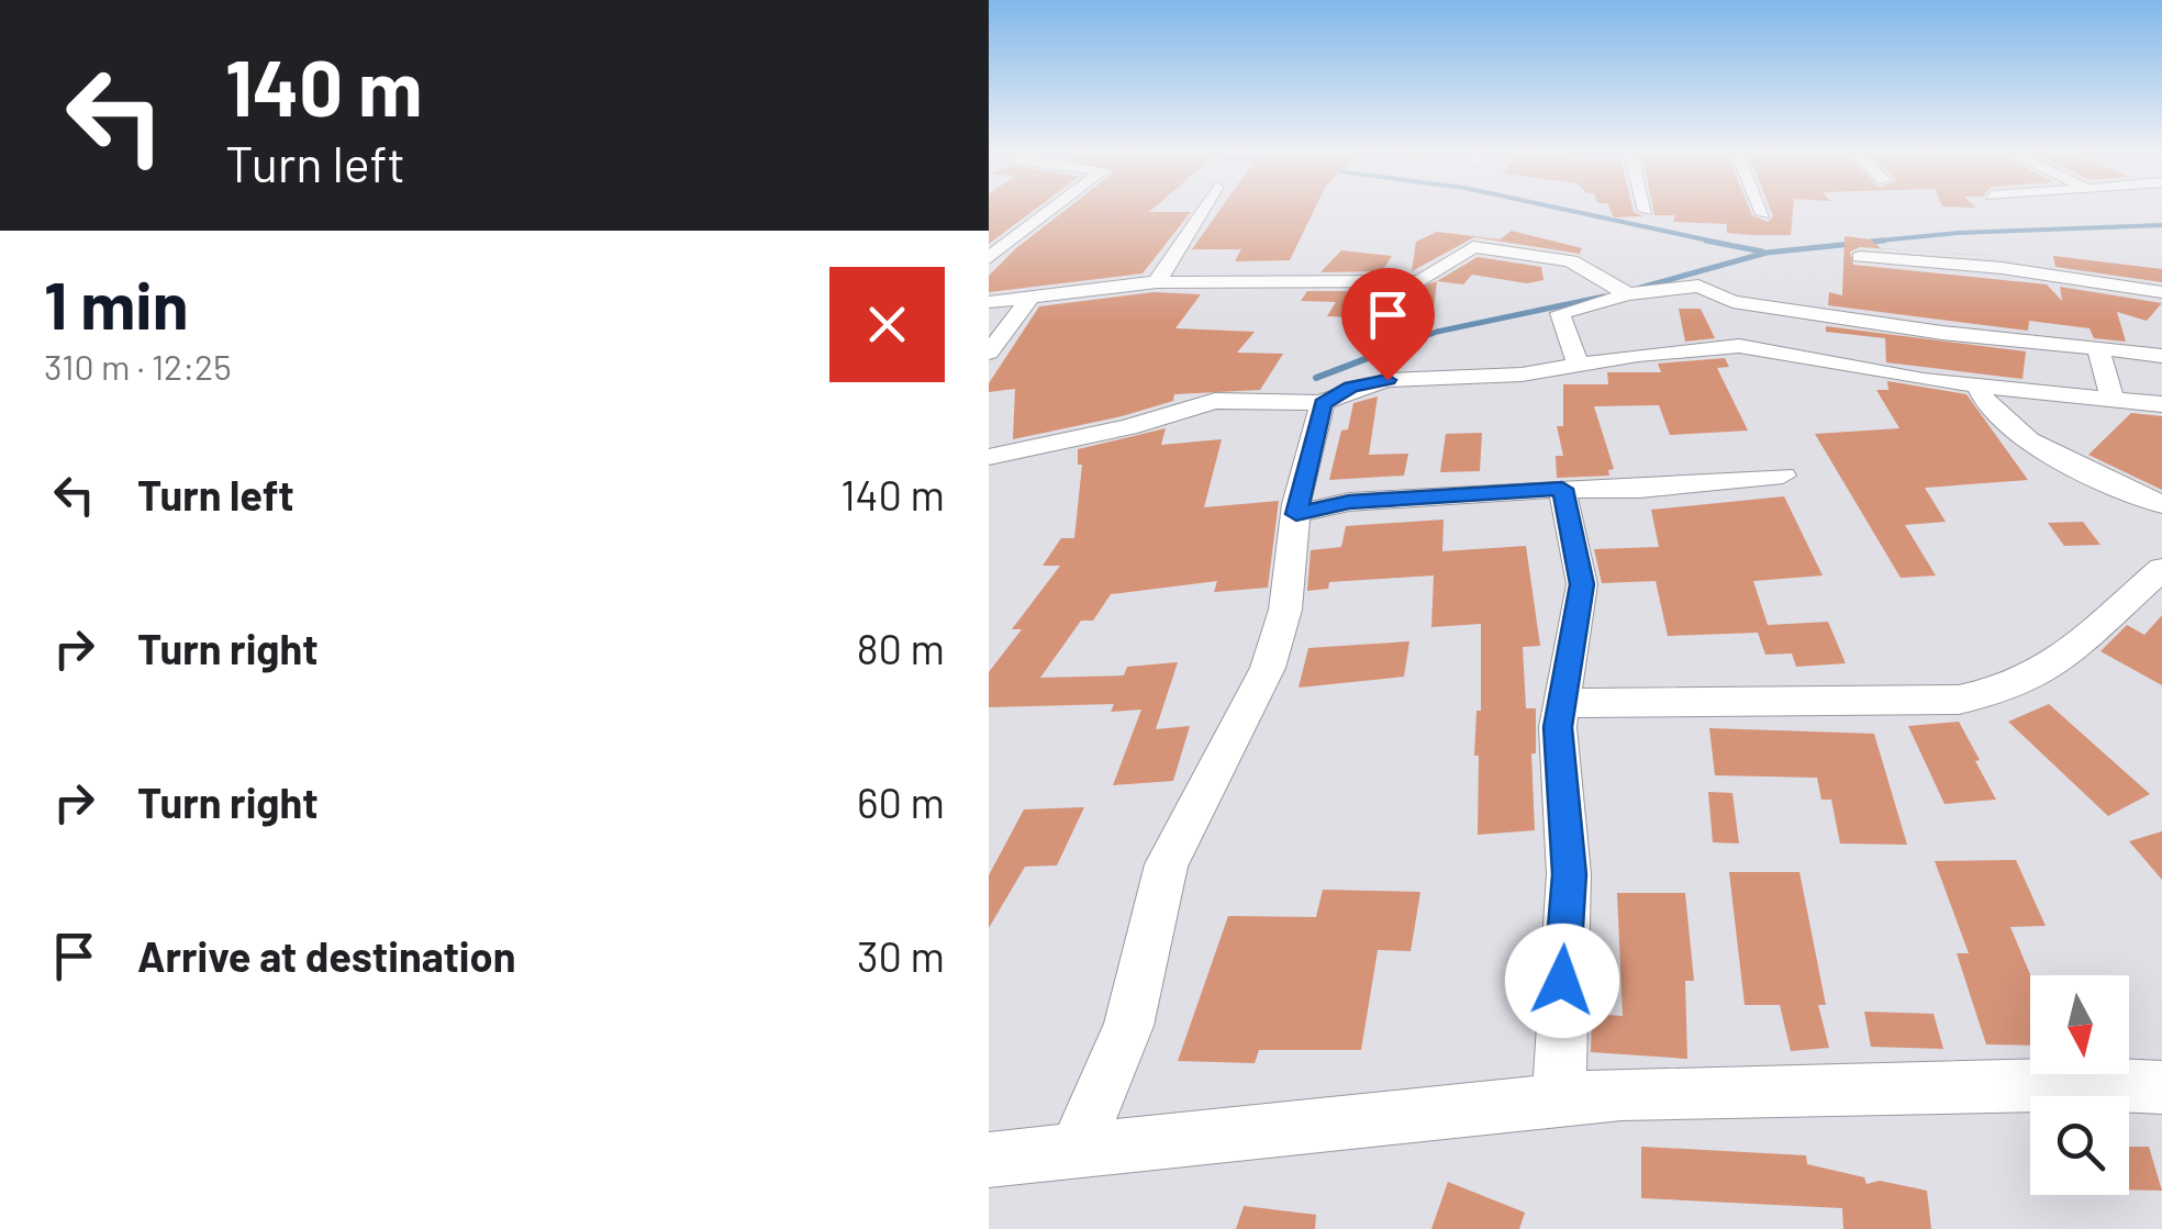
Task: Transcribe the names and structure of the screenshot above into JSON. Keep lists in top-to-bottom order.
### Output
{
  "north": "bottom",
  "page": {
    "turn": ["140 m", "Turn left"],
    "heading": ["1 min", "310 m · 12:25"],
    "list": [
      {
        "name": "Turn left",
        "value": "140 m"
      },
      {
        "name": "Turn right",
        "value": "80 m"
      },
      {
        "name": "Turn right",
        "value": "60 m"
      },
      {
        "name": "Arrive at destination",
        "value": "30 m"
      }
    ]
  }
}
